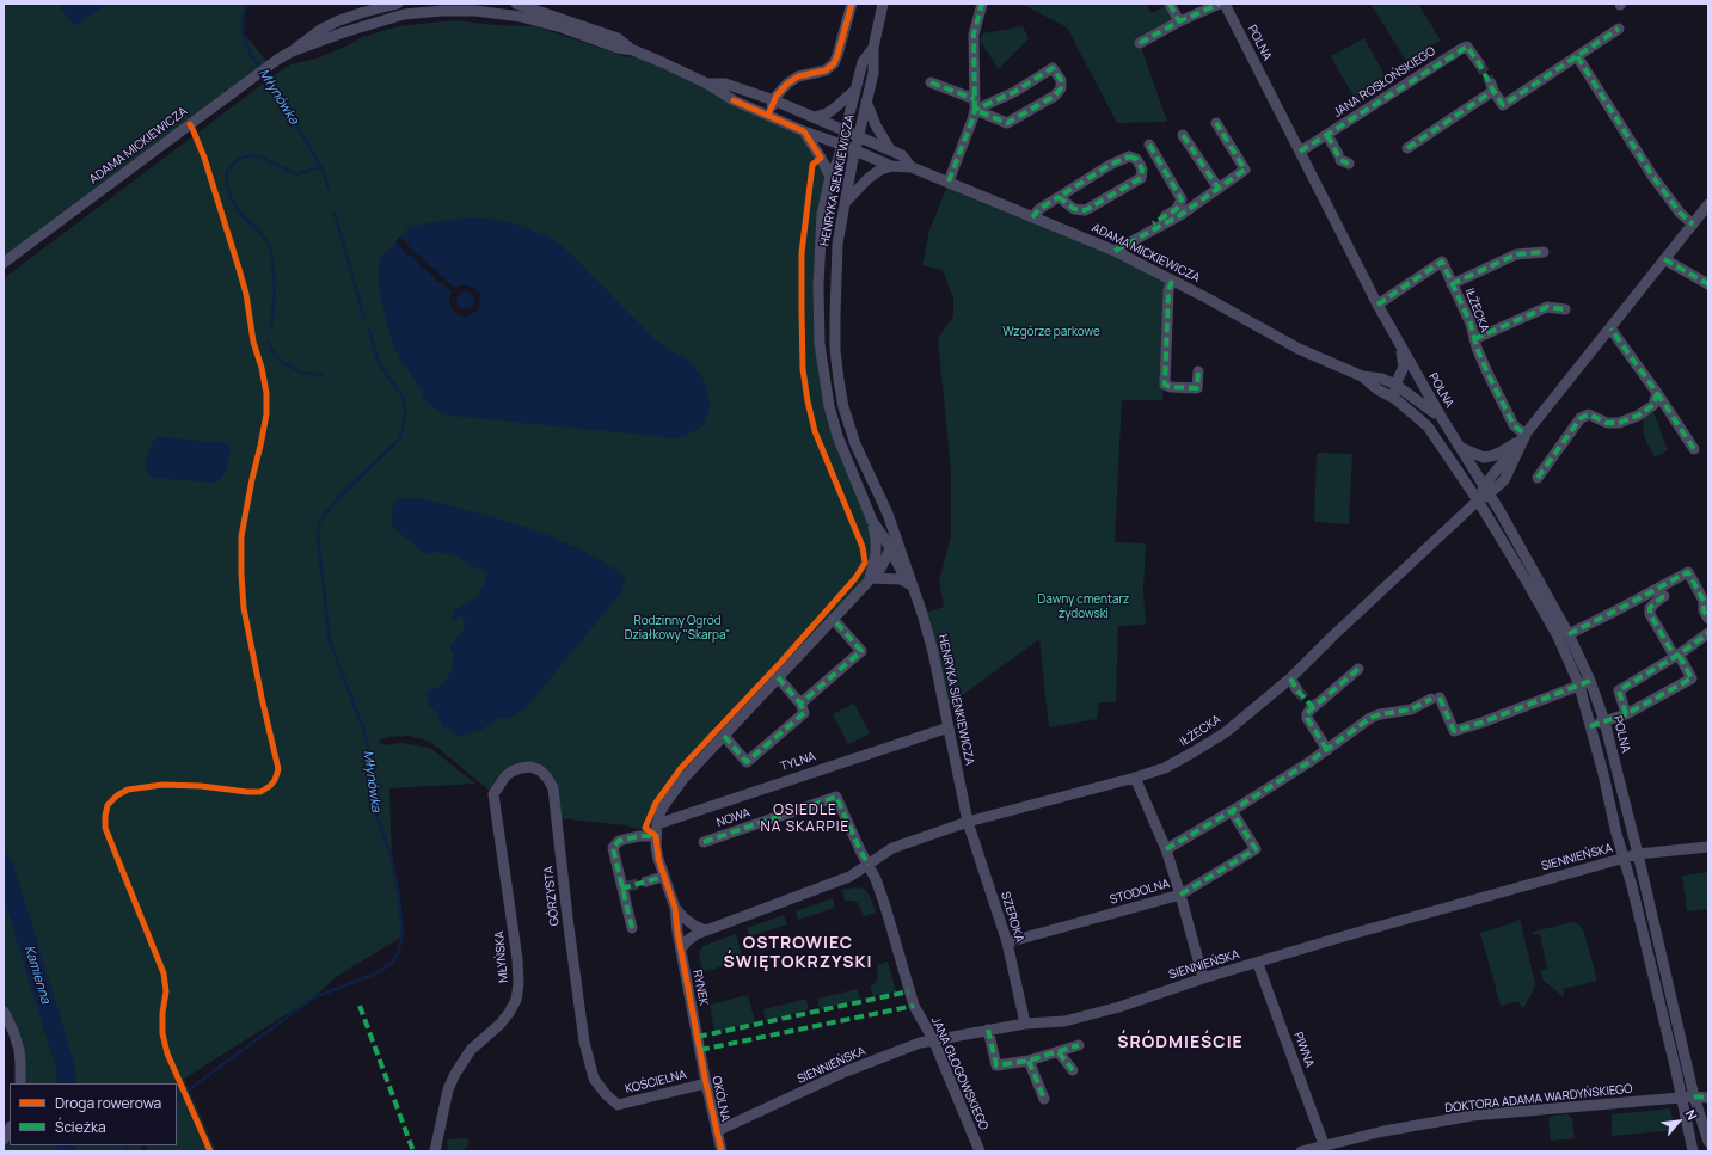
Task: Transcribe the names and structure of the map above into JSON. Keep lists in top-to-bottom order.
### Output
{
  "streets": {
    "street": [
      "POLNA",
      "JANA ROSŁOŃSKIEGO",
      "ADAMA MICKIEWICZA",
      "HENRYKA SIENKIEWICZA",
      "IŁŻECKA",
      "TYLNA",
      "NOWA",
      "SIENNIEŃSKA",
      "STODOLNA",
      "GÓRZYSTA",
      "SZEROKA",
      "MŁYŃSKA",
      "RYNEK",
      "PIWNA",
      "JANA GŁOGOWSKIEGO",
      "KOŚCIELNA",
      "OKÓLNA",
      "DOKTORA ADAMA WARDYŃSKIEGO"
    ]
  },
  "crossings": [
    ["POLNA", "JANA ROSŁOŃSKIEGO"],
    ["POLNA", "ADAMA MICKIEWICZA"],
    ["POLNA", "IŁŻECKA"],
    ["POLNA", "SIENNIEŃSKA"],
    ["POLNA", "DOKTORA ADAMA WARDYŃSKIEGO"],
    ["ADAMA MICKIEWICZA", "HENRYKA SIENKIEWICZA"],
    ["ADAMA MICKIEWICZA", "IŁŻECKA"],
    ["HENRYKA SIENKIEWICZA", "IŁŻECKA"],
    ["HENRYKA SIENKIEWICZA", "TYLNA"],
    ["HENRYKA SIENKIEWICZA", "SZEROKA"],
    ["IŁŻECKA", "NOWA"],
    ["IŁŻECKA", "SZEROKA"],
    ["IŁŻECKA", "JANA GŁOGOWSKIEGO"],
    ["NOWA", "JANA GŁOGOWSKIEGO"],
    ["SIENNIEŃSKA", "SZEROKA"],
    ["SIENNIEŃSKA", "PIWNA"],
    ["SIENNIEŃSKA", "JANA GŁOGOWSKIEGO"],
    ["SIENNIEŃSKA", "OKÓLNA"],
    ["STODOLNA", "SZEROKA"],
    ["GÓRZYSTA", "MŁYŃSKA"],
    ["GÓRZYSTA", "KOŚCIELNA"],
    ["RYNEK", "OKÓLNA"],
    ["PIWNA", "DOKTORA ADAMA WARDYŃSKIEGO"],
    ["KOŚCIELNA", "OKÓLNA"]
  ],
  "districts": ["OSIEDLE NA SKARPIE", "OSTROWIEC ŚWIĘTOKRZYSKI", "ŚRÓDMIEŚCIE"],
  "water": ["Młynówka", "Kamienna"],
  "parks": ["Wzgórze parkowe", "Dawny cmentarz żydowski", "Rodzinny Ogród Działkowy \"Skarpa\""],
  "legend": ["Droga rowerowa", "Ścieżka"],
  "north": "top right"
}
